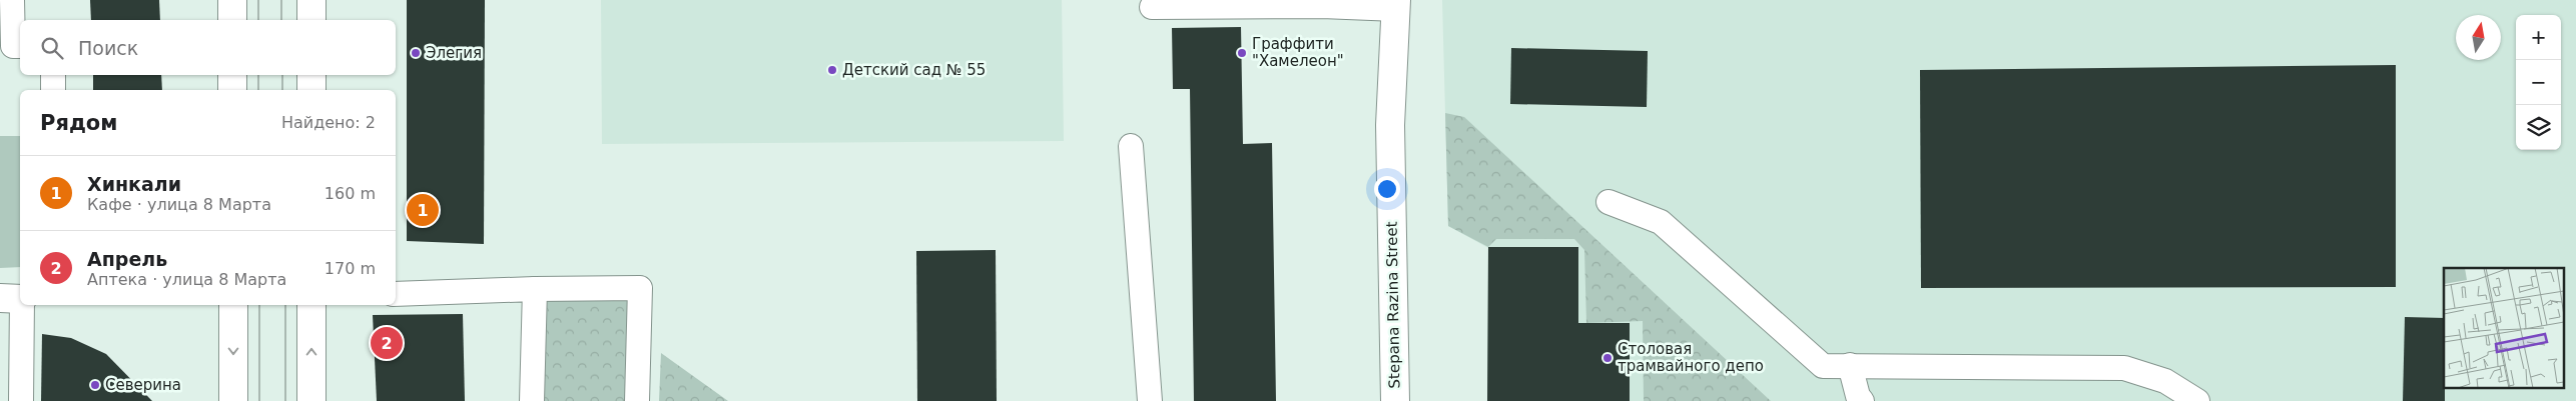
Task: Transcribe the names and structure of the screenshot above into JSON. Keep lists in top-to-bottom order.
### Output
{
  "streets": {
    "street": ["Stepana Razina Street"]
  },
  "places": [
    "Элегия",
    "Граффити \"Хамелеон\"",
    "Детский сад № 55",
    "Столовая трамвайного депо",
    "Северина"
  ],
  "north": "top",
  "page": {
    "map_buttons": ["+", "−"],
    "search": "Поиск",
    "heading": ["Рядом", "Найдено: 2"],
    "list": [
      {
        "mark": "1",
        "name": "Хинкали",
        "note": "Кафе · улица 8 Марта",
        "value": "160 m"
      },
      {
        "mark": "2",
        "name": "Апрель",
        "note": "Аптека · улица 8 Марта",
        "value": "170 m"
      }
    ],
    "pins": ["1", "2"]
  }
}
